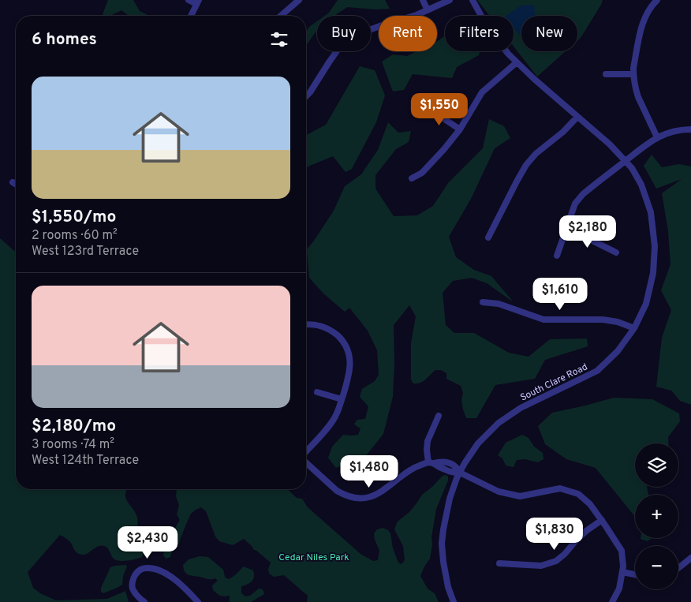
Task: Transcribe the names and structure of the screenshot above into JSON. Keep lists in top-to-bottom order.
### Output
{
  "streets": {
    "street": ["South Clare Road"]
  },
  "parks": ["Cedar Niles Park"],
  "page": {
    "chip": [
      "Buy",
      "Rent",
      "Filters",
      "New"
    ],
    "heading": "6 homes",
    "list": [
      {
        "name": "$1,550/mo",
        "note": "2 rooms · 60 m² · West 123rd Terrace"
      },
      {
        "name": "$2,180/mo",
        "note": "3 rooms · 74 m² · West 124th Terrace"
      }
    ],
    "price": [
      "$1,550",
      "$2,180",
      "$1,610",
      "$1,480",
      "$1,830",
      "$2,430"
    ],
    "map_buttons": ["+", "−"]
  }
}
